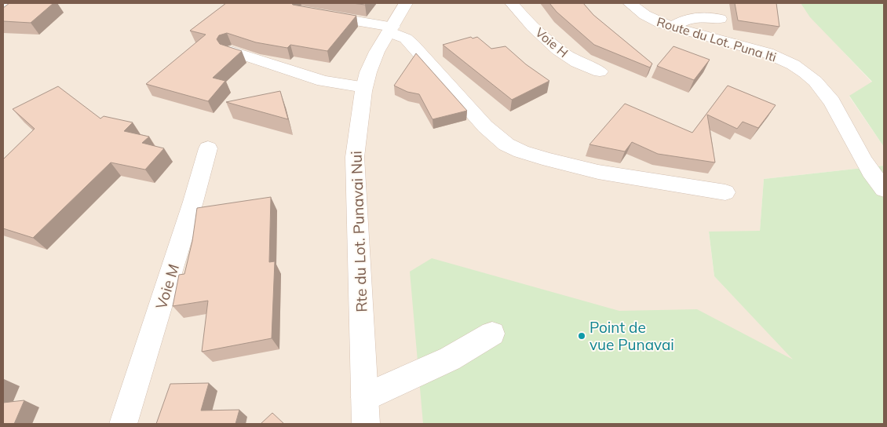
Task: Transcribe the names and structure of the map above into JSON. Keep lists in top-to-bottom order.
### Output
{
  "streets": {
    "street": [
      "Route du Lot. Puna Iti",
      "Voie H",
      "Rte du Lot. Punavai Nui",
      "Voie M"
    ]
  },
  "places": ["Point de vue Punavai"]
}
